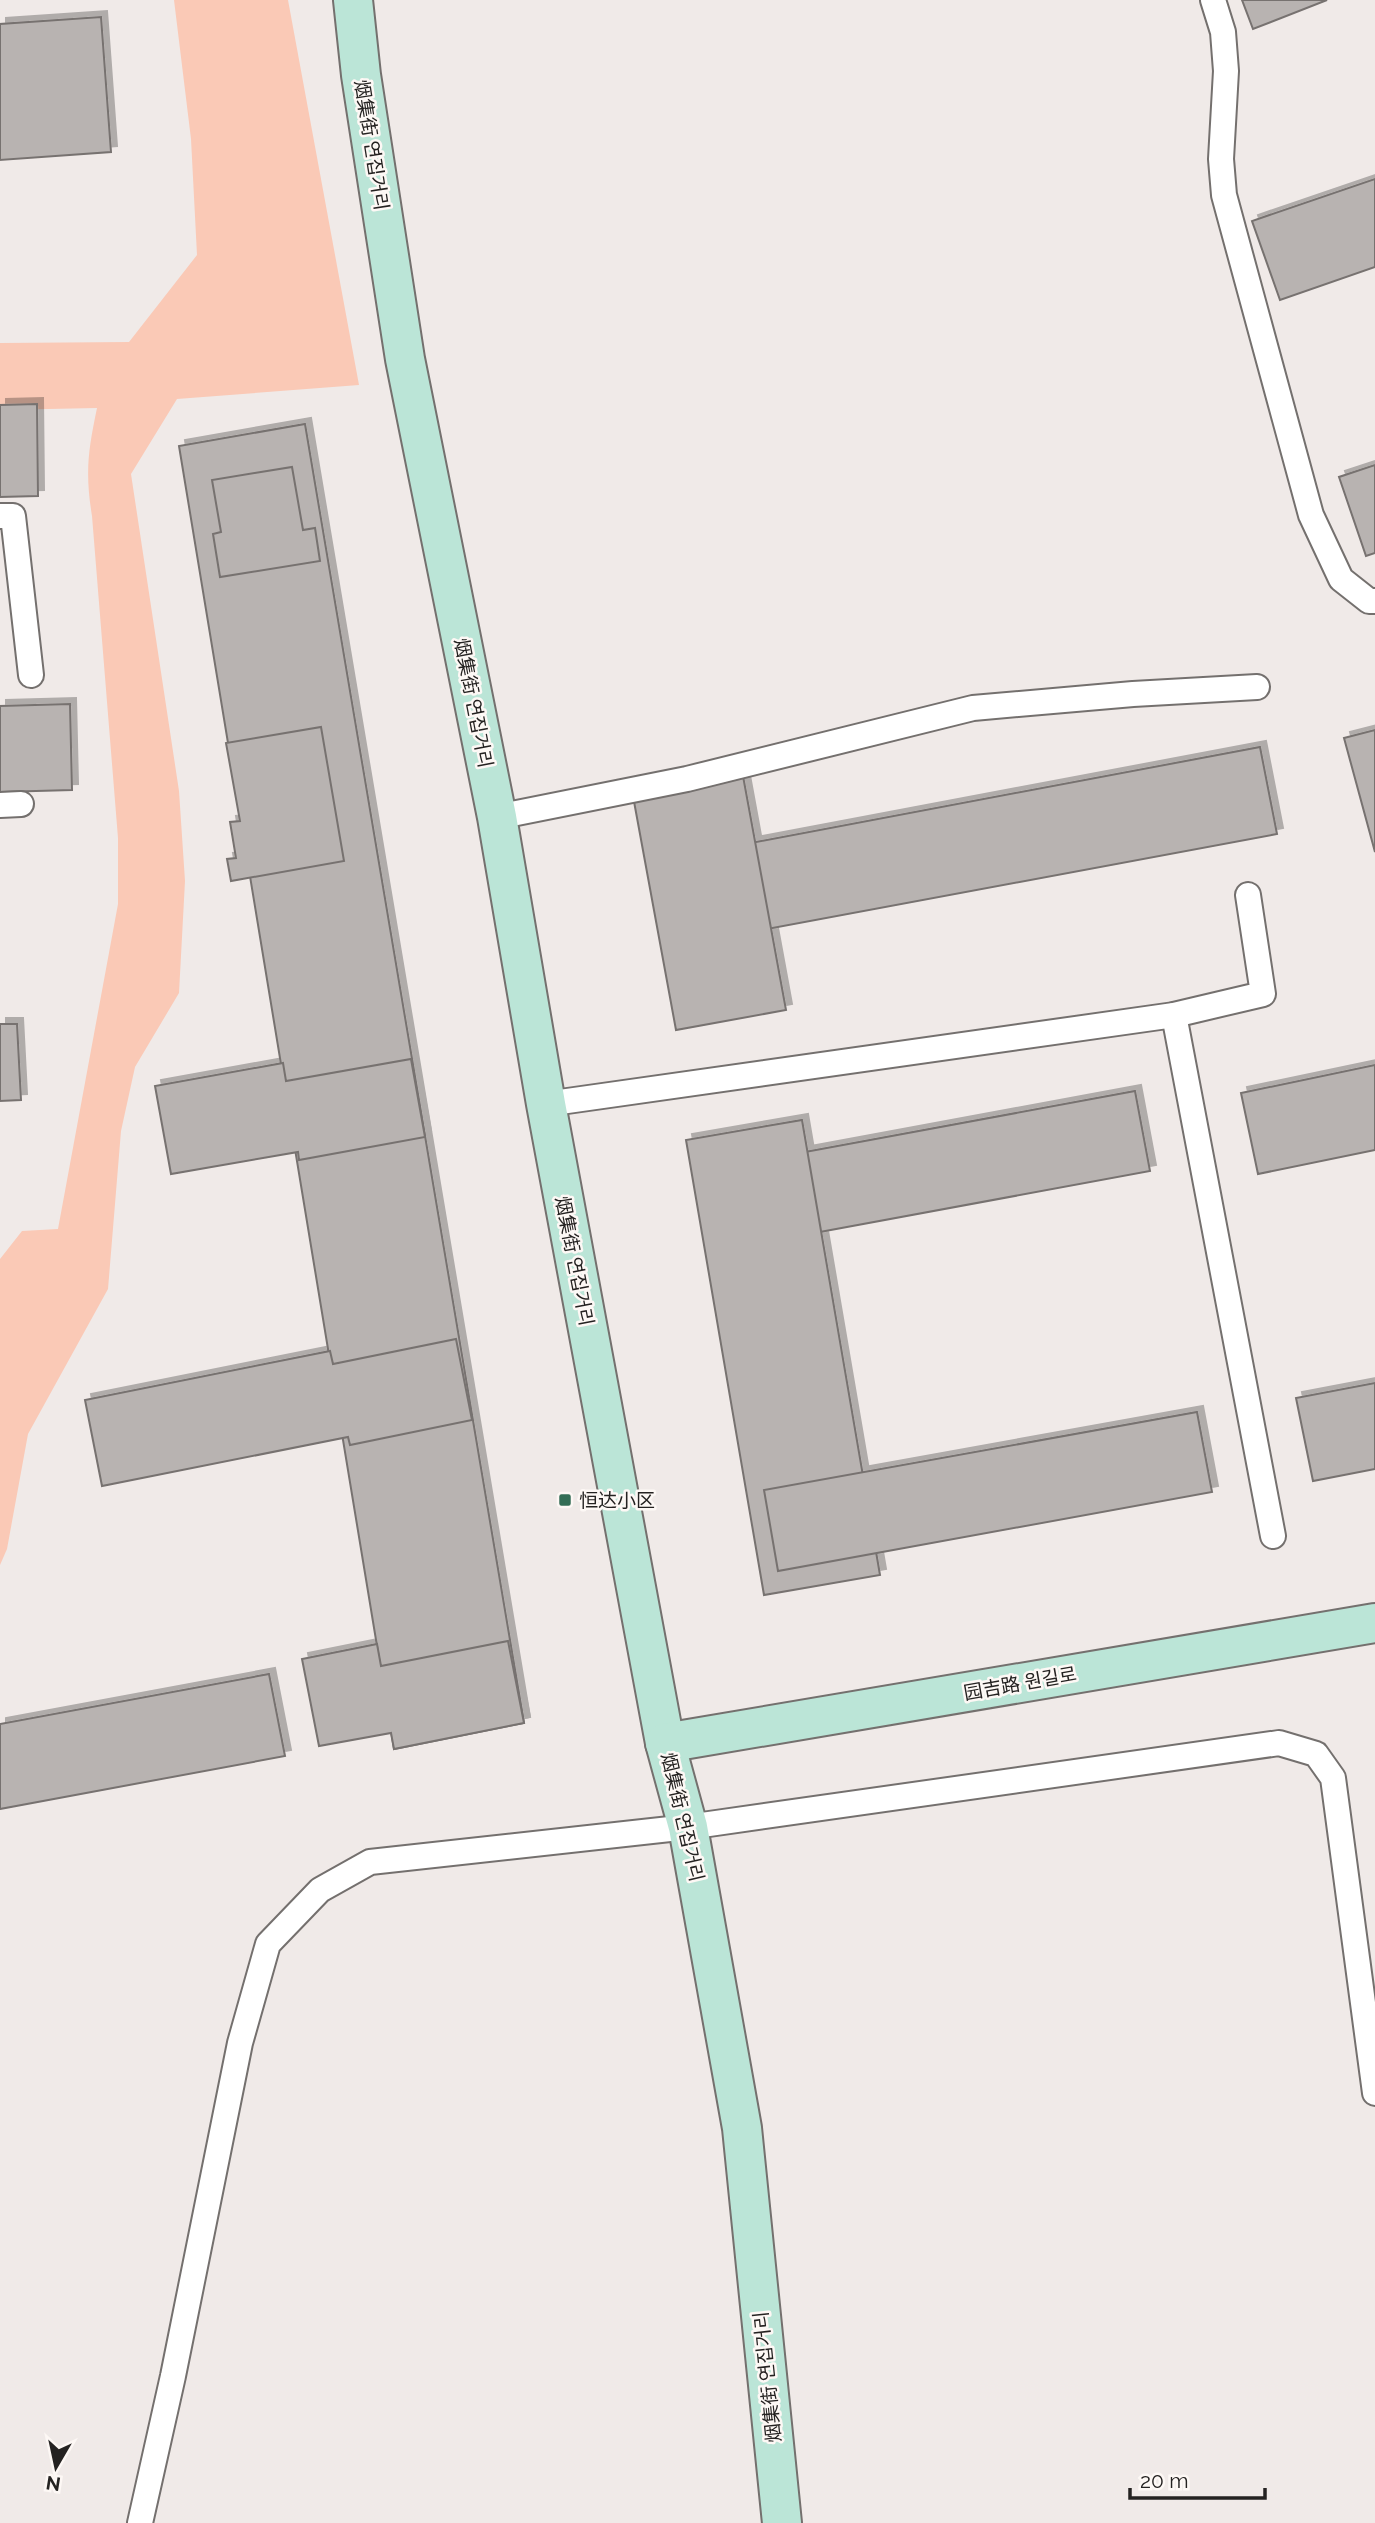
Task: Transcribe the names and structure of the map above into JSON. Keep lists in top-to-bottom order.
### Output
{
  "streets": {
    "main road": ["烟集街 연집거리", "园吉路 원길로"]
  },
  "crossings": [
    ["烟集街 연집거리", "园吉路 원길로"]
  ],
  "places": {
    "transit": ["恒达小区"]
  },
  "scale_bar": "20 m",
  "north": "bottom"
}
